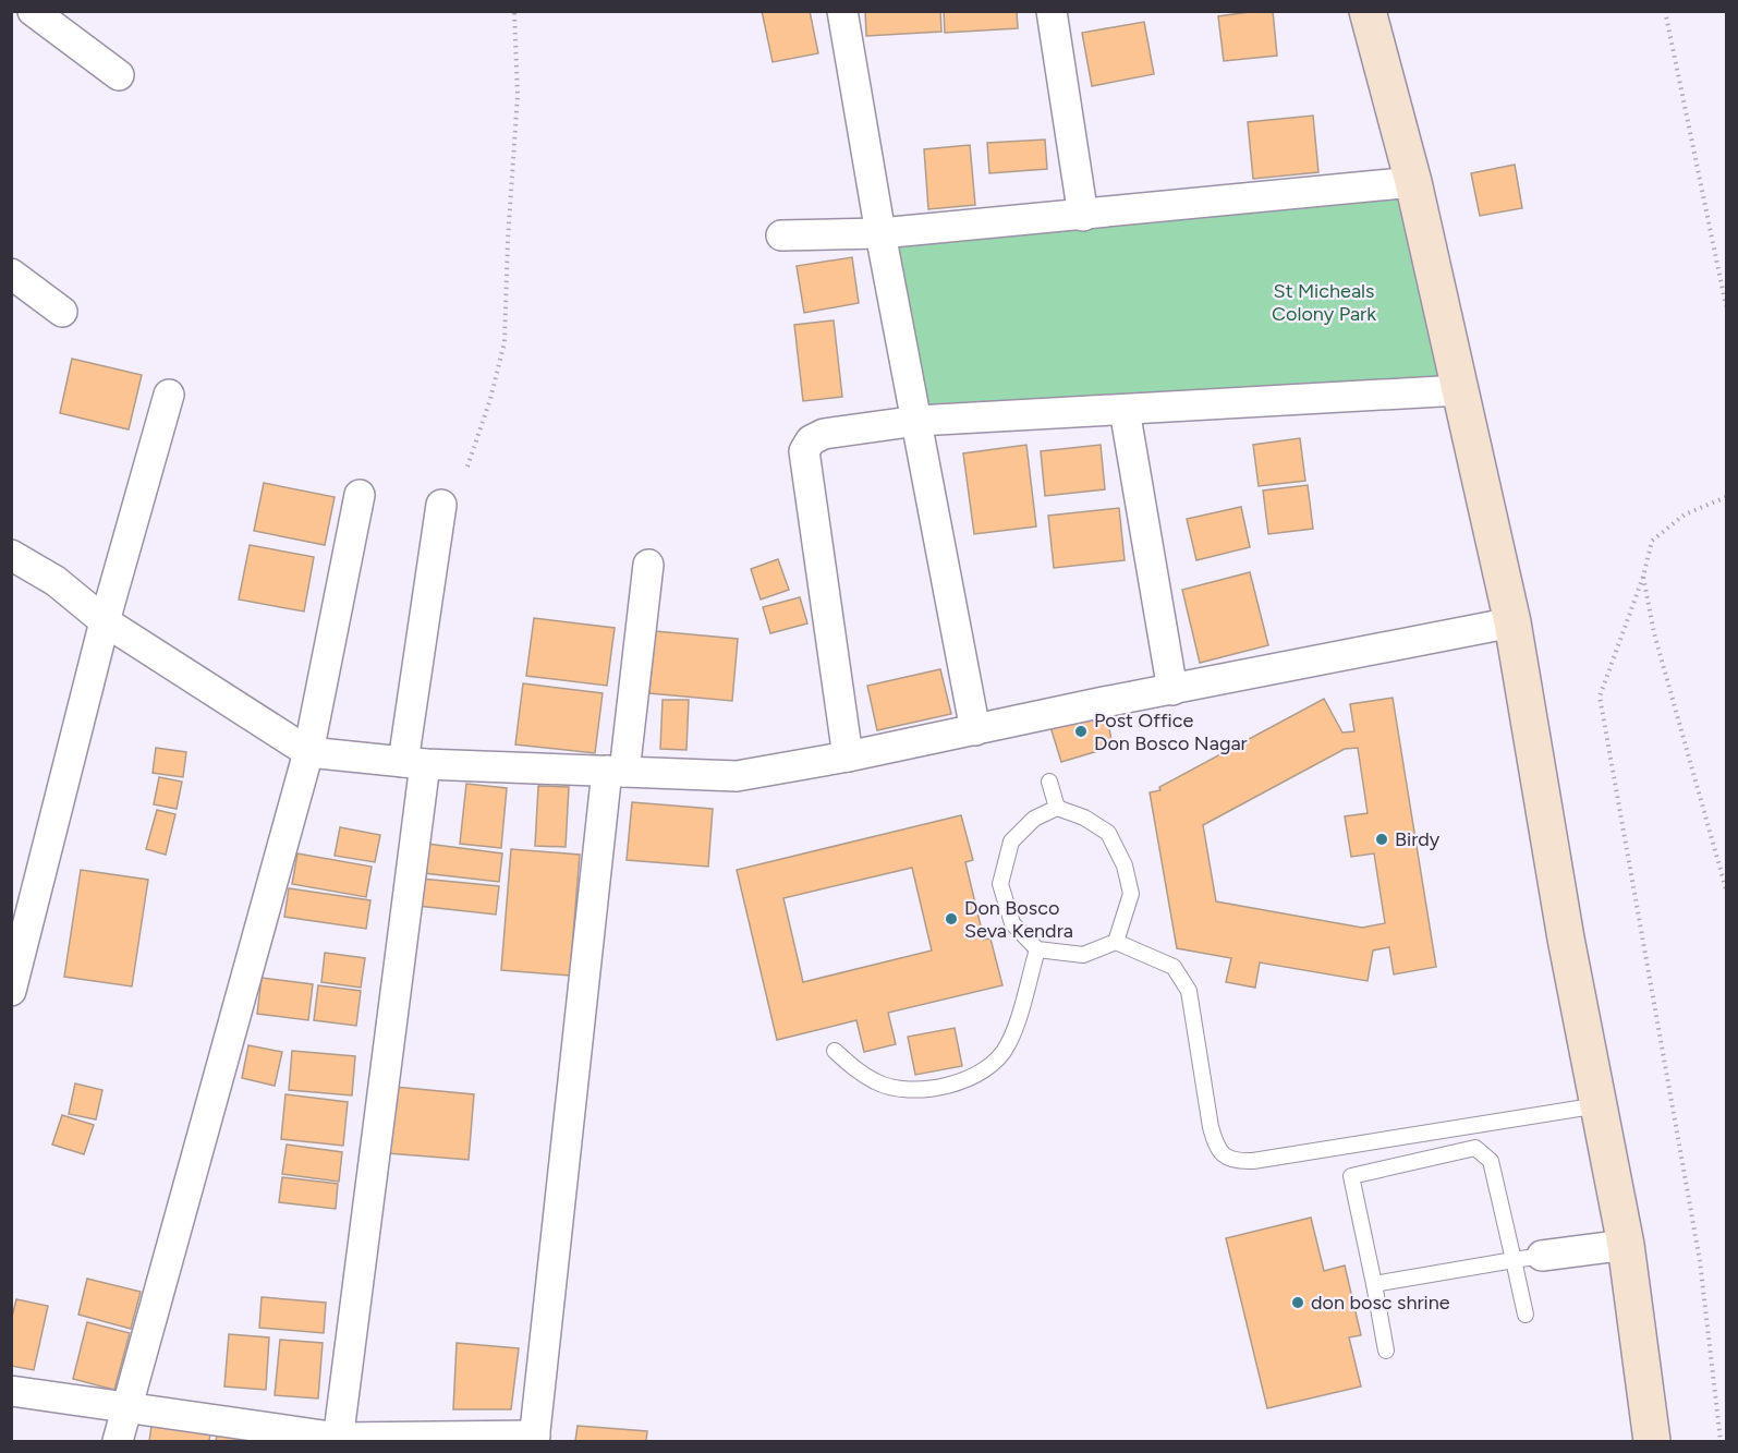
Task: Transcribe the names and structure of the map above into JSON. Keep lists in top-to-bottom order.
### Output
{
  "parks": ["St Micheals Colony Park"],
  "places": [
    "Post Office Don Bosco Nagar",
    "Birdy",
    "Don Bosco Seva Kendra",
    "don bosc shrine"
  ]
}
